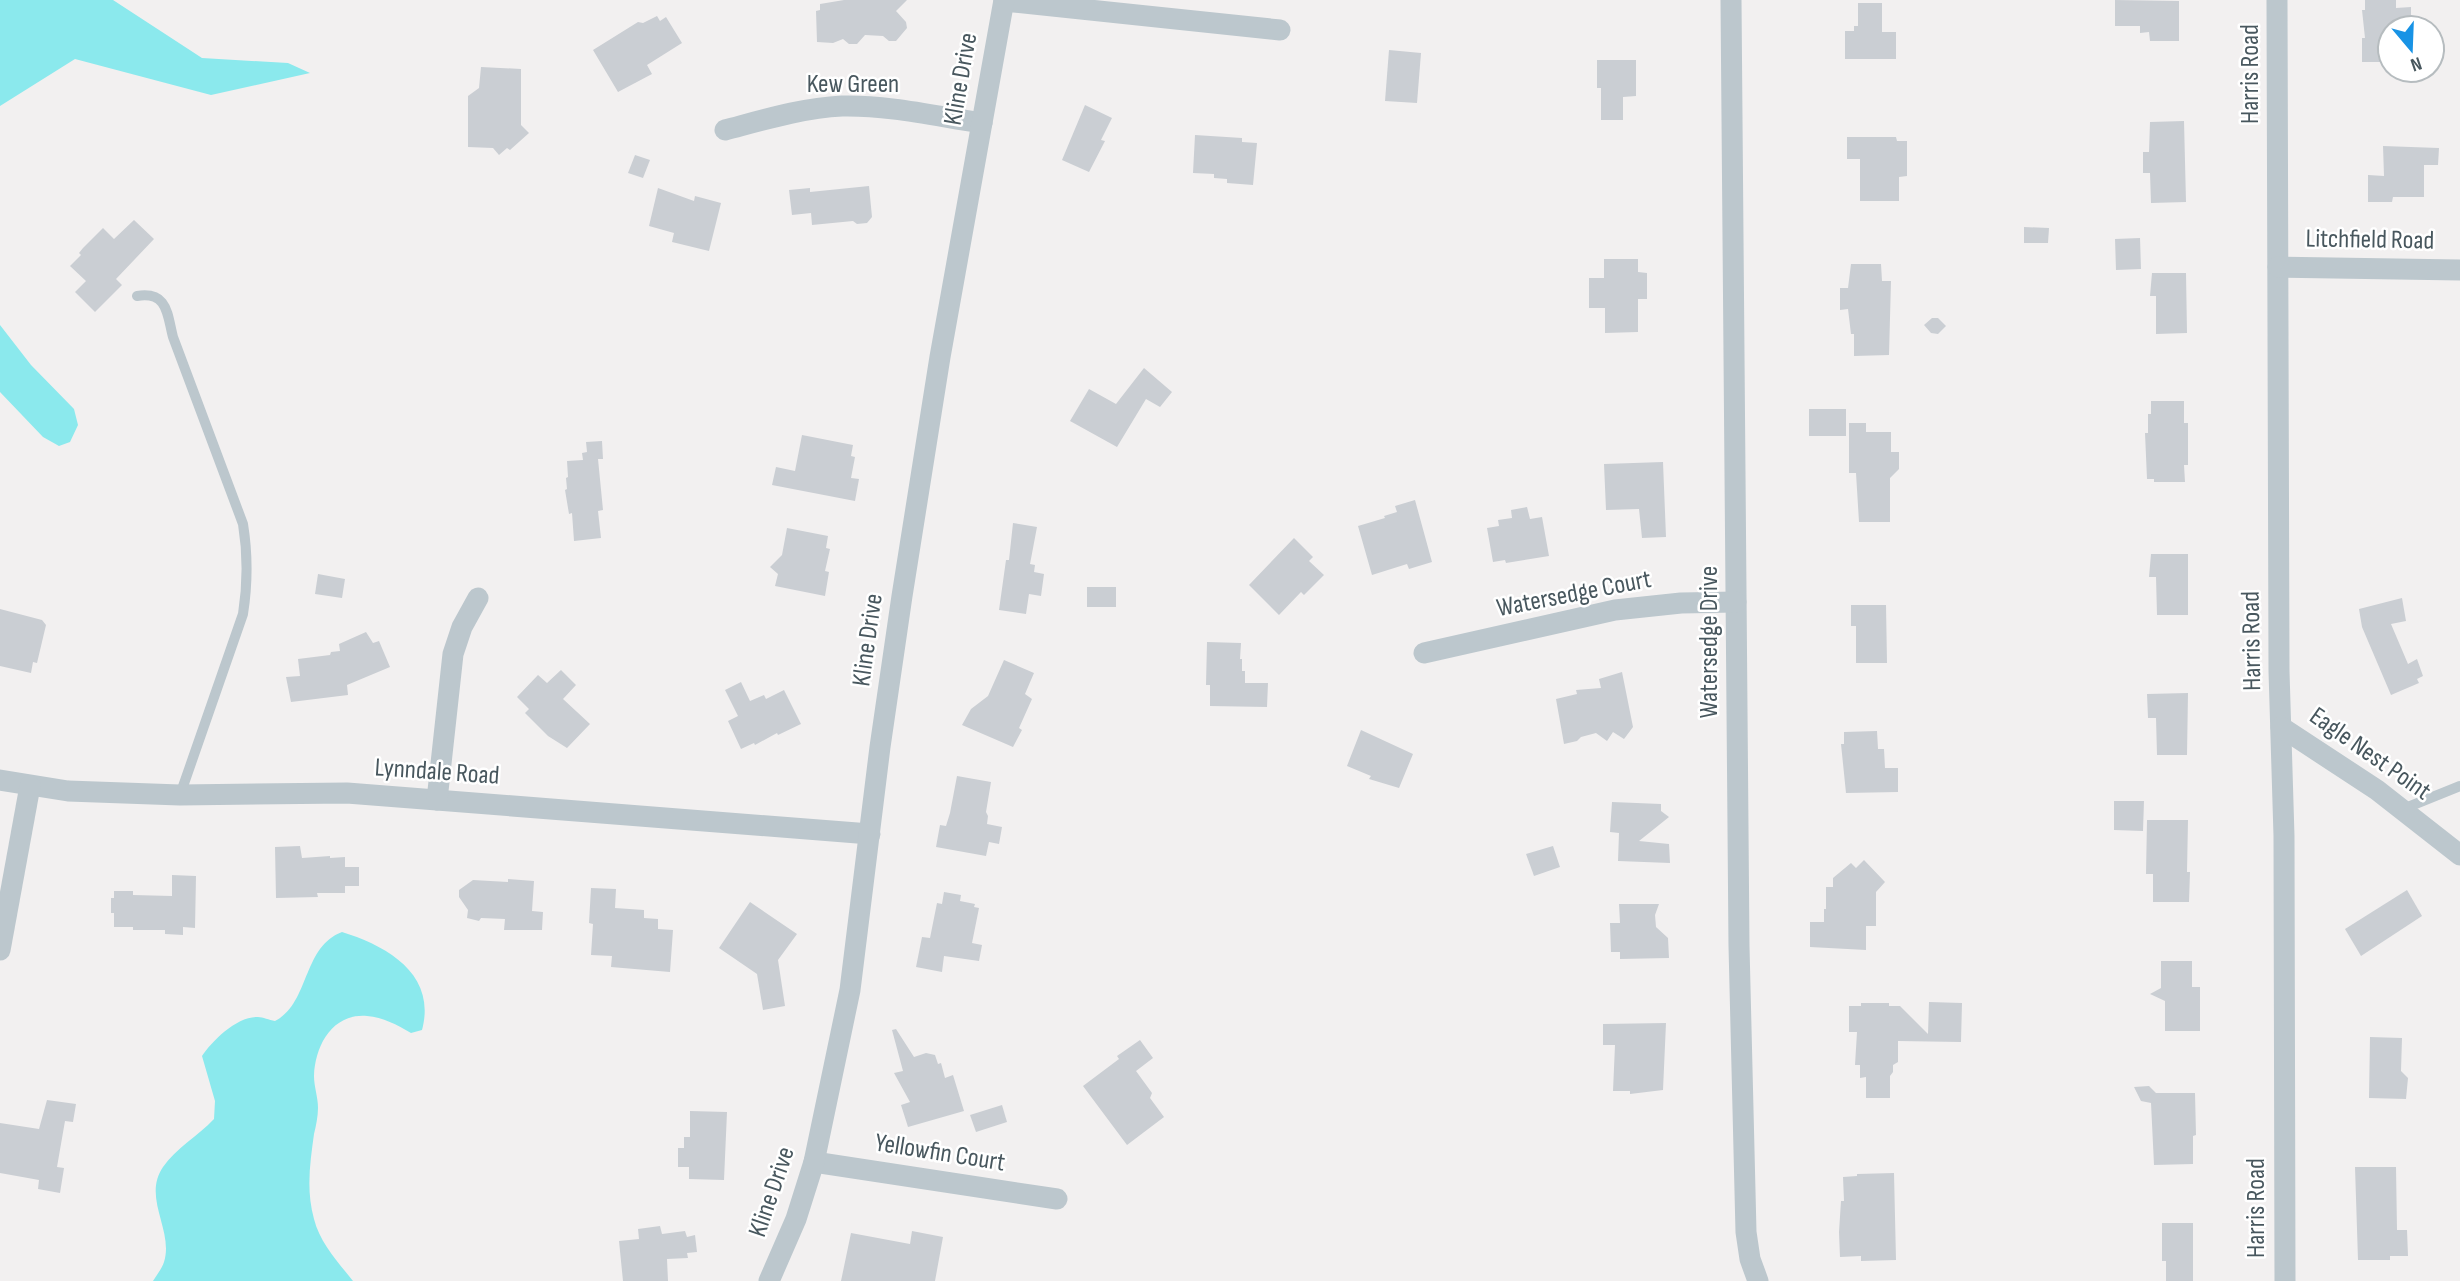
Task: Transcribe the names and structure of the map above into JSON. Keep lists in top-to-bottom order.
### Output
{
  "streets": {
    "street": [
      "Harris Road",
      "Kline Drive",
      "Kew Green",
      "Litchfield Road",
      "Watersedge Court",
      "Watersedge Drive",
      "Eagle Nest Point",
      "Lynndale Road",
      "Yellowfin Court"
    ]
  },
  "crossings": [
    ["Harris Road", "Litchfield Road"],
    ["Harris Road", "Eagle Nest Point"],
    ["Kline Drive", "Kew Green"],
    ["Kline Drive", "Lynndale Road"],
    ["Kline Drive", "Yellowfin Court"],
    ["Watersedge Court", "Watersedge Drive"]
  ],
  "north": "bottom"
}
